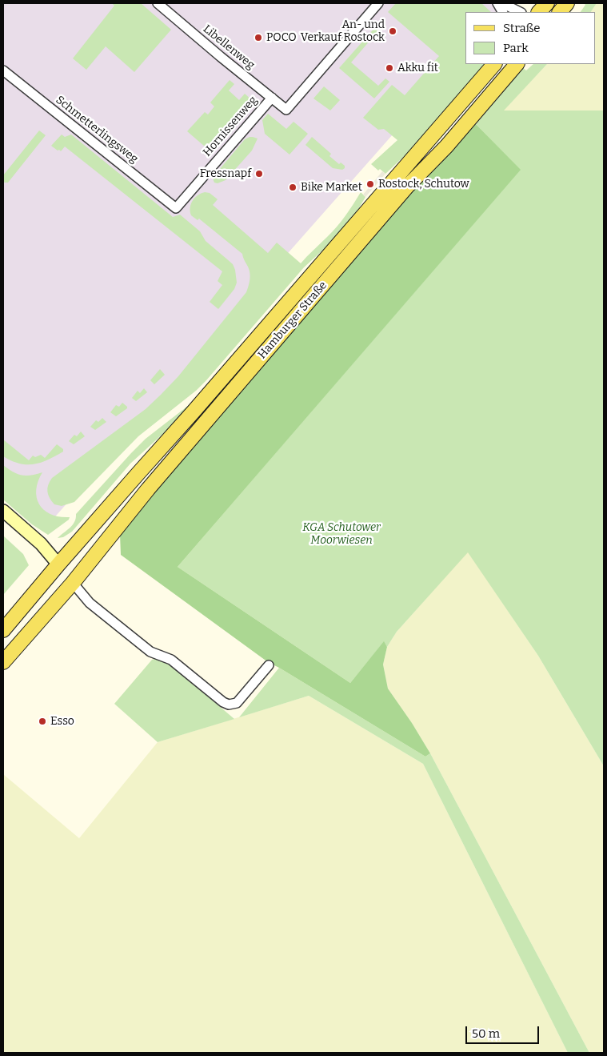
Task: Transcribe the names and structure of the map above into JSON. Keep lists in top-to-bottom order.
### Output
{
  "streets": {
    "main road": ["Hamburger Straße"],
    "street": ["Libellenweg", "Hornissenweg", "Schmetterlingsweg"]
  },
  "crossings": [
    ["Libellenweg", "Hornissenweg"],
    ["Hornissenweg", "Schmetterlingsweg"]
  ],
  "parks": ["KGA Schutower Moorwiesen"],
  "places": [
    "An- und Verkauf Rostock",
    "POCO",
    "Akku fit",
    "Fressnapf",
    "Rostock, Schutow",
    "Bike Market",
    "Esso"
  ],
  "legend": ["Straße", "Park"],
  "scale_bar": "50 m"
}
